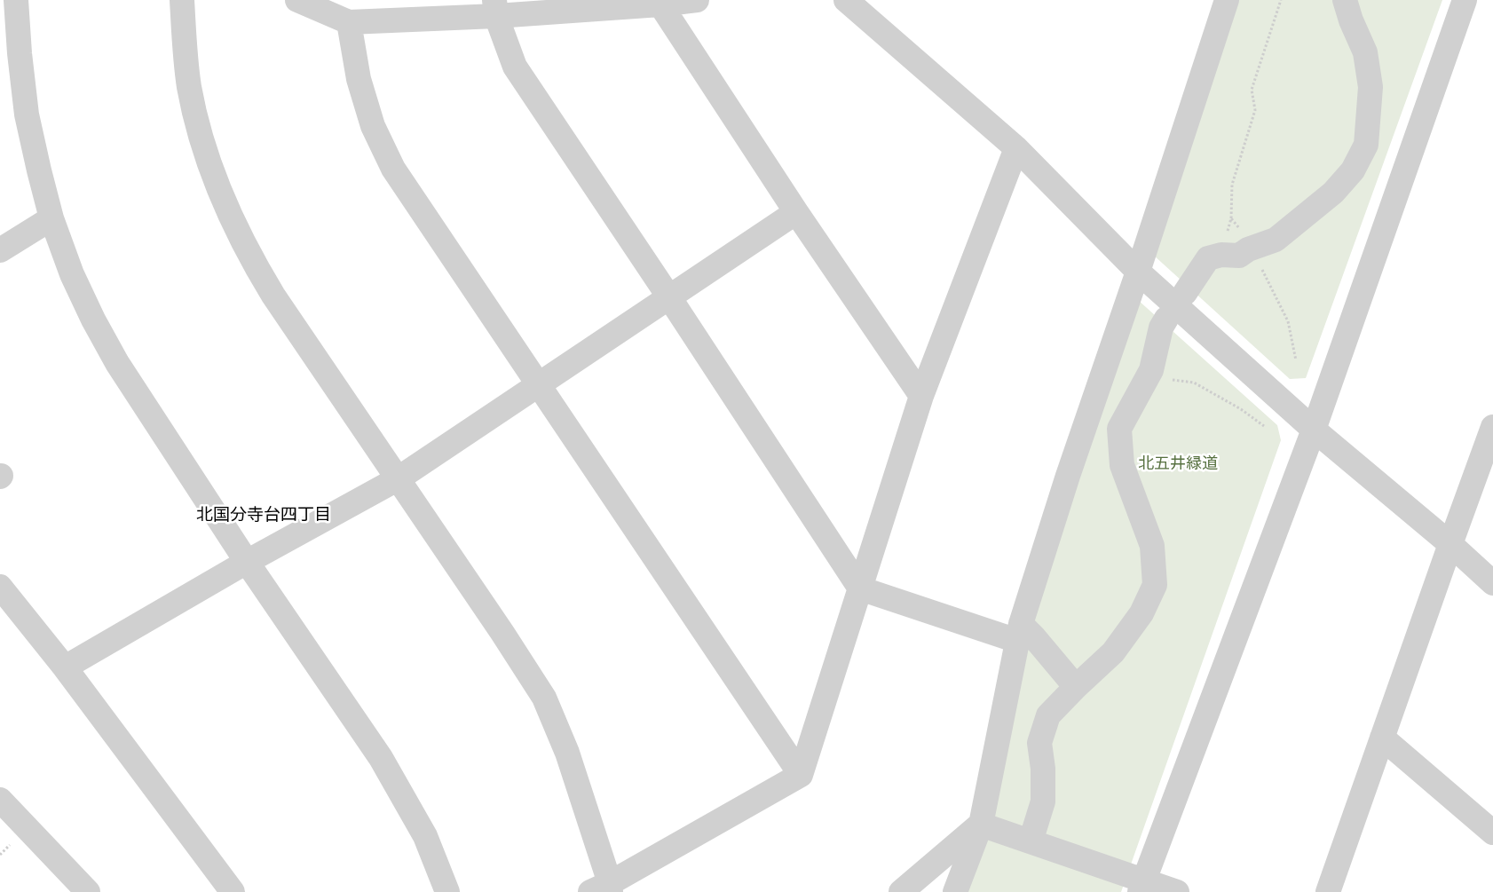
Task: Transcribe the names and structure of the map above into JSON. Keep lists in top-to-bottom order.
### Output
{
  "districts": ["北国分寺台四丁目"],
  "parks": ["北五井緑道"]
}
